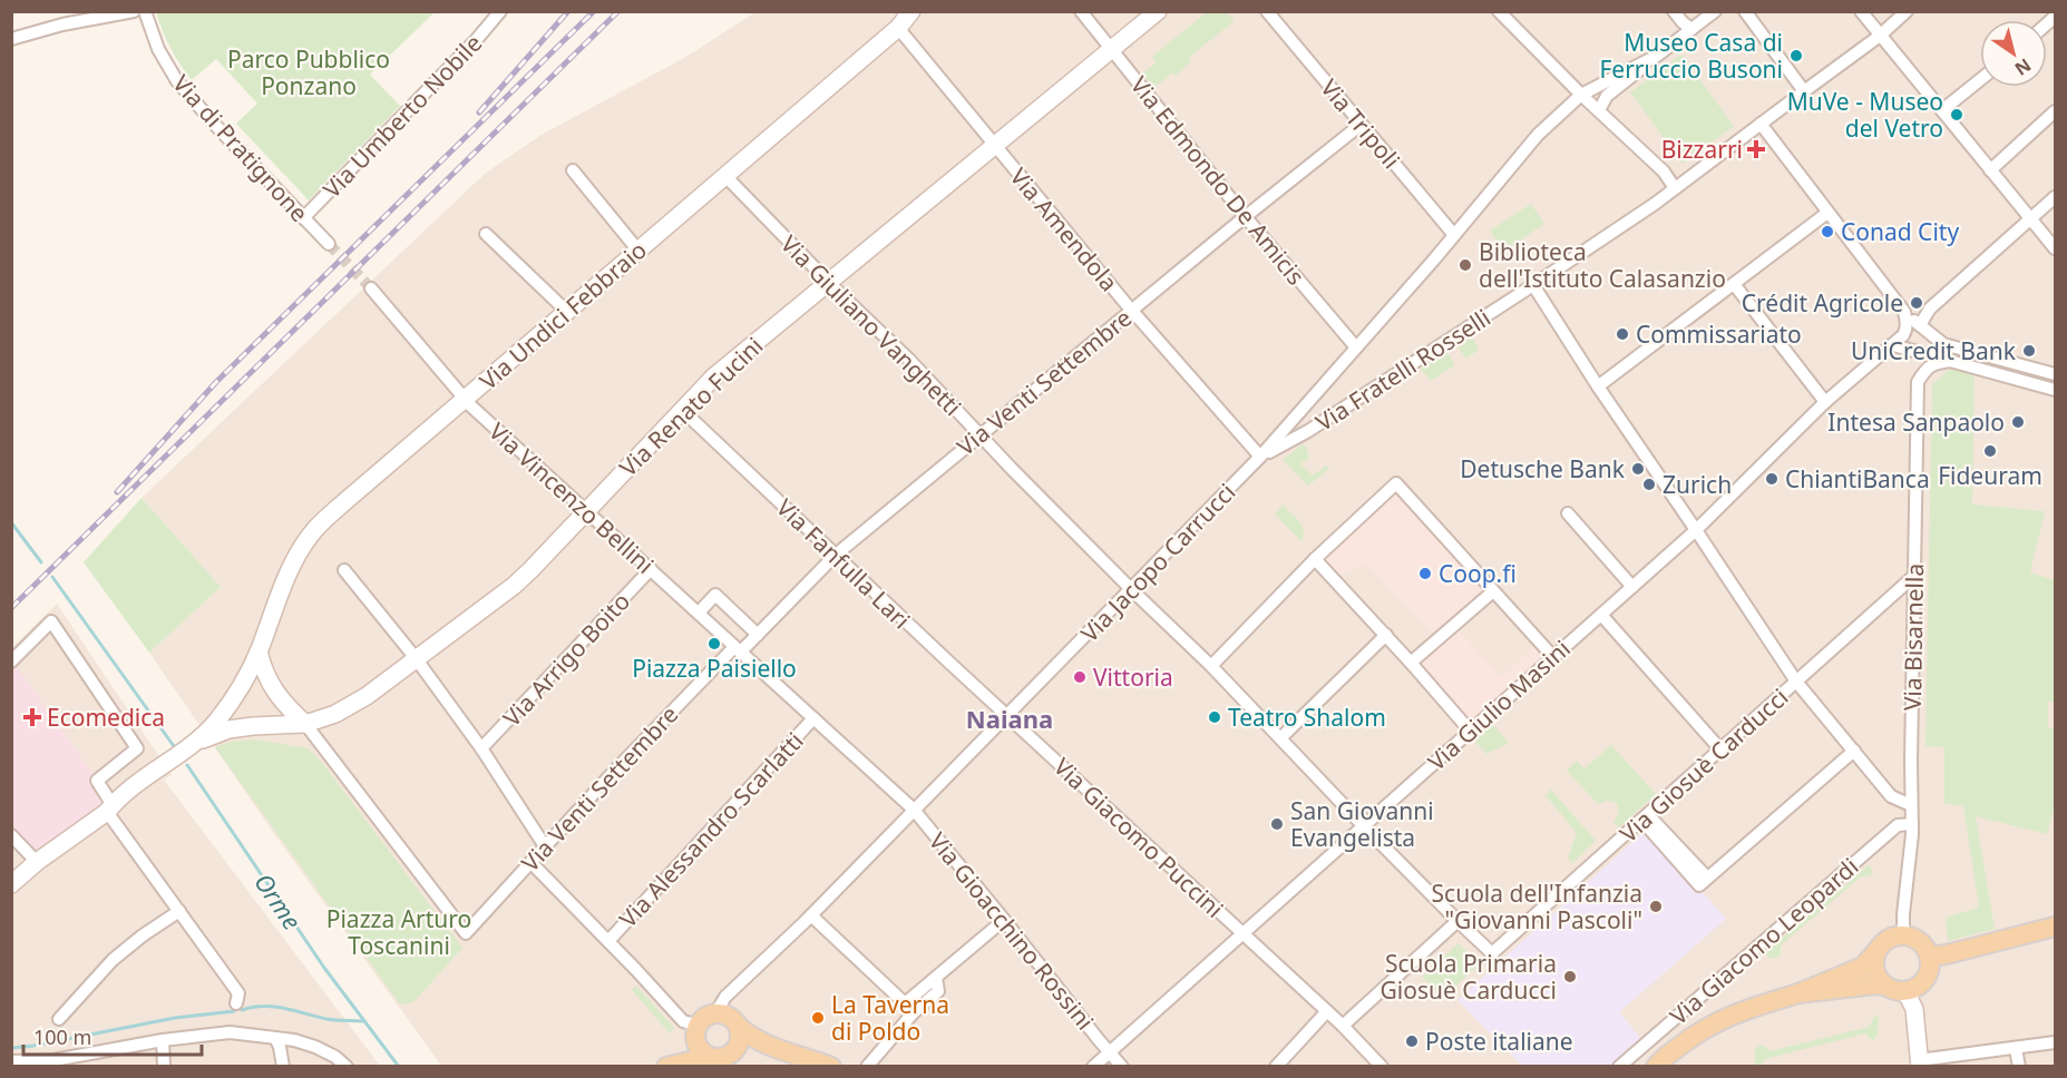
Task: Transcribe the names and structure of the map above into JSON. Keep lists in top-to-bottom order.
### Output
{
  "streets": {
    "main road": ["Via Undici Febbraio", "Via Renato Fucini"],
    "street": [
      "Via Umberto Nobile",
      "Via Tripoli",
      "Via di Pratignone",
      "Via Edmondo De Amicis",
      "Via Amendola",
      "Via Giuliano Vanghetti",
      "Via Fratelli Rosselli",
      "Via Venti Settembre",
      "Via Vincenzo Bellini",
      "Via Jacopo Carrucci",
      "Via Fanfulla Lari",
      "Via Bisarnella",
      "Via Arrigo Boito",
      "Via Giulio Masini",
      "Via Giosuè Carducci",
      "Via Alessandro Scarlatti",
      "Via Giacomo Puccini",
      "Via Gioacchino Rossini",
      "Via Giacomo Leopardi"
    ]
  },
  "crossings": [
    ["Via Umberto Nobile", "Via di Pratignone"],
    ["Via Tripoli", "Via Venti Settembre"],
    ["Via Tripoli", "Via Jacopo Carrucci"],
    ["Via Edmondo De Amicis", "Via Venti Settembre"],
    ["Via Edmondo De Amicis", "Via Renato Fucini"],
    ["Via Edmondo De Amicis", "Via Jacopo Carrucci"],
    ["Via Amendola", "Via Undici Febbraio"],
    ["Via Amendola", "Via Fratelli Rosselli"],
    ["Via Amendola", "Via Venti Settembre"],
    ["Via Amendola", "Via Renato Fucini"],
    ["Via Amendola", "Via Jacopo Carrucci"],
    ["Via Undici Febbraio", "Via Giuliano Vanghetti"],
    ["Via Undici Febbraio", "Via Renato Fucini"],
    ["Via Undici Febbraio", "Via Vincenzo Bellini"],
    ["Via Giuliano Vanghetti", "Via Venti Settembre"],
    ["Via Giuliano Vanghetti", "Via Renato Fucini"],
    ["Via Giuliano Vanghetti", "Via Jacopo Carrucci"],
    ["Via Giuliano Vanghetti", "Via Giulio Masini"],
    ["Via Giuliano Vanghetti", "Via Giosuè Carducci"],
    ["Via Fratelli Rosselli", "Via Jacopo Carrucci"],
    ["Via Venti Settembre", "Via Renato Fucini"],
    ["Via Venti Settembre", "Via Vincenzo Bellini"],
    ["Via Venti Settembre", "Via Fanfulla Lari"],
    ["Via Renato Fucini", "Via Vincenzo Bellini"],
    ["Via Renato Fucini", "Via Fanfulla Lari"],
    ["Via Vincenzo Bellini", "Via Arrigo Boito"],
    ["Via Vincenzo Bellini", "Via Alessandro Scarlatti"],
    ["Via Vincenzo Bellini", "Via Gioacchino Rossini"],
    ["Via Jacopo Carrucci", "Via Fanfulla Lari"],
    ["Via Jacopo Carrucci", "Via Giacomo Puccini"],
    ["Via Jacopo Carrucci", "Via Gioacchino Rossini"],
    ["Via Fanfulla Lari", "Via Giacomo Puccini"],
    ["Via Bisarnella", "Via Giosuè Carducci"],
    ["Via Bisarnella", "Via Giacomo Leopardi"],
    ["Via Giulio Masini", "Via Giacomo Puccini"],
    ["Via Giulio Masini", "Via Gioacchino Rossini"],
    ["Via Alessandro Scarlatti", "Via Gioacchino Rossini"]
  ],
  "districts": ["Naiana"],
  "water": ["Orme"],
  "parks": ["Parco Pubblico Ponzano", "Piazza Arturo Toscanini"],
  "places": {
    "other": [
      "Museo Casa di Ferruccio Busoni",
      "MuVe - Museo del Vetro",
      "Conad City",
      "Biblioteca dell'Istituto Calasanzio",
      "Crédit Agricole",
      "Commissariato",
      "UniCredit Bank",
      "Intesa Sanpaolo",
      "Fideuram",
      "Detusche Bank",
      "ChiantiBanca",
      "Zurich",
      "Coop.fi",
      "Piazza Paisiello",
      "Vittoria",
      "Teatro Shalom",
      "San Giovanni Evangelista",
      "Scuola dell'Infanzia \"Giovanni Pascoli\"",
      "Scuola Primaria Giosuè Carducci",
      "La Taverna di Poldo",
      "Poste italiane"
    ],
    "health": ["Bizzarri", "Ecomedica"]
  },
  "scale_bar": "100 m",
  "north": "bottom right"
}
